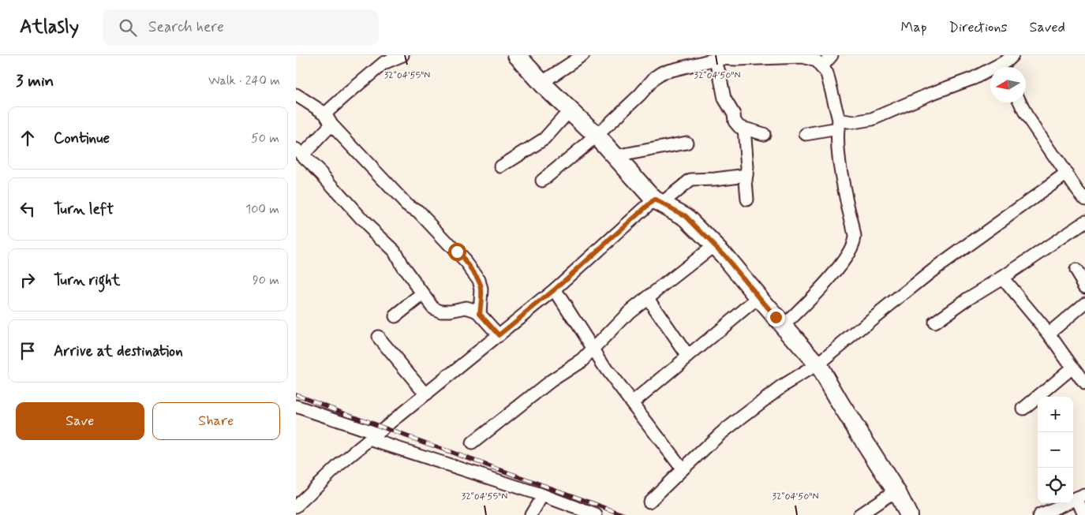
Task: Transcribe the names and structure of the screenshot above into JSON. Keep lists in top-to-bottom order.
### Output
{
  "north": "left",
  "page": {
    "header": "Atlasly",
    "search": "Search here",
    "nav": ["Map", "Directions", "Saved"],
    "heading": ["3 min", "Walk · 240 m"],
    "list": [
      ["Continue", "50 m"],
      ["Turn left", "100 m"],
      ["Turn right", "90 m"],
      "Arrive at destination"
    ],
    "buttons": ["Save", "Share"],
    "map_buttons": ["+", "−"]
  },
  "coordinates": ["32°04'55\"N", "32°04'50\"N"]
}
